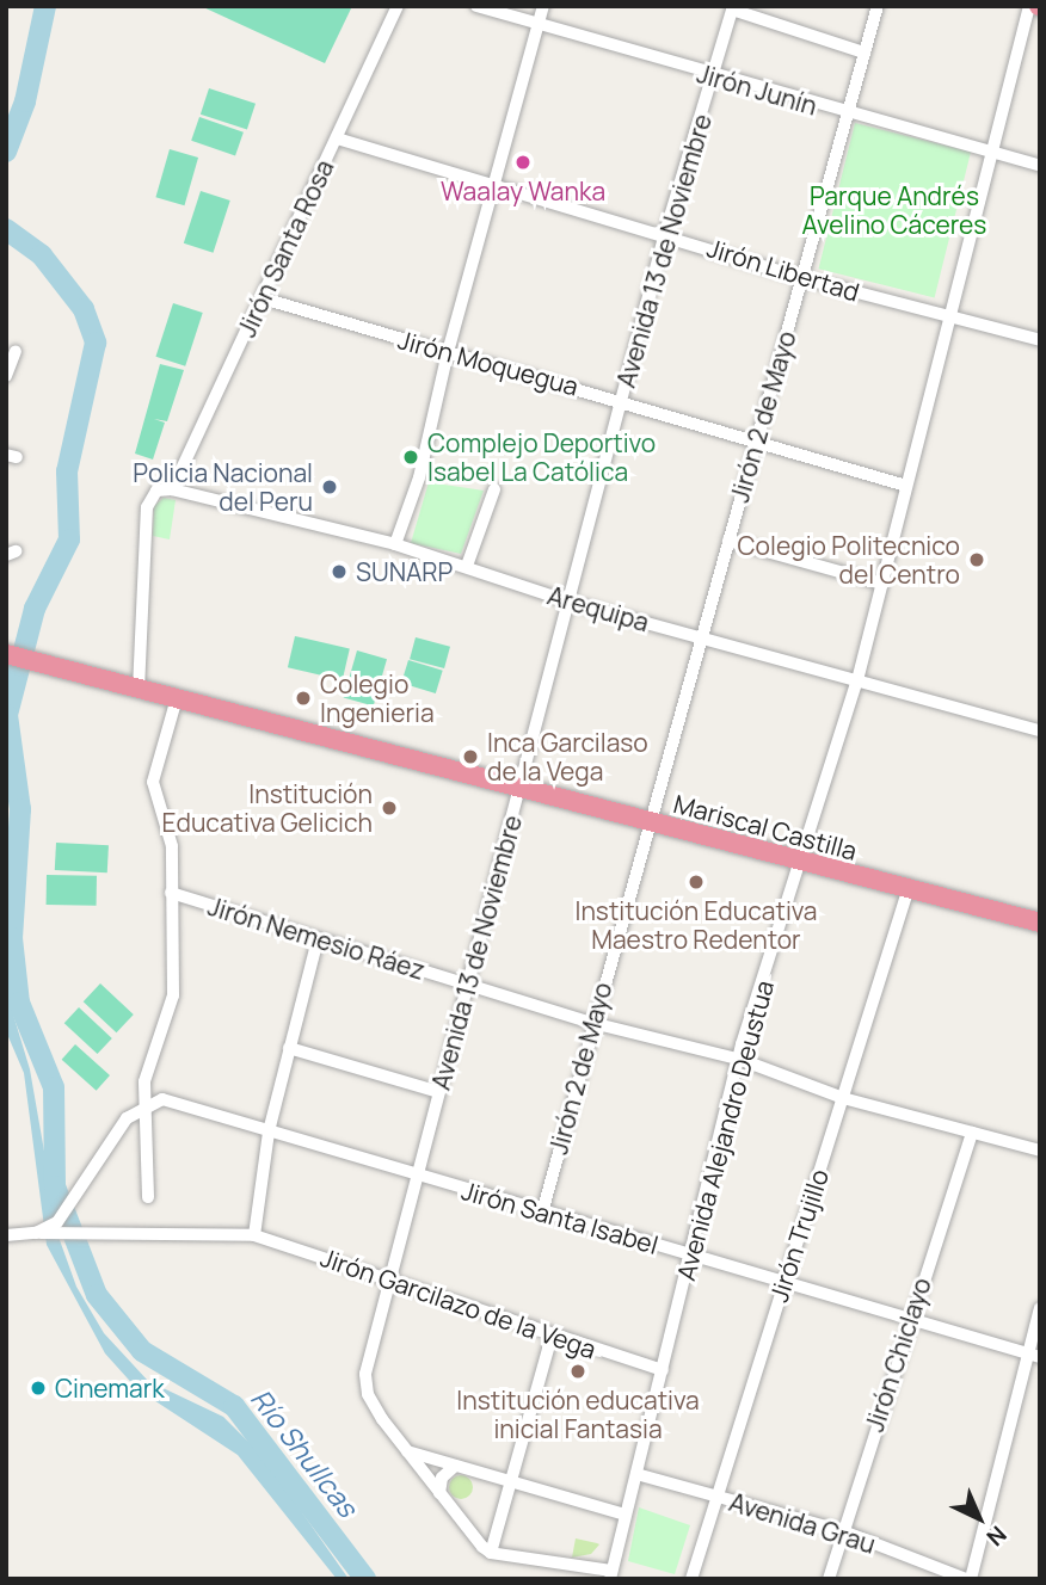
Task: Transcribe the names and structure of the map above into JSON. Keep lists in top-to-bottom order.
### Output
{
  "streets": {
    "highway": ["Mariscal Castilla"],
    "street": [
      "Jirón Junín",
      "Jirón Santa Rosa",
      "Avenida 13 de Noviembre",
      "Jirón Libertad",
      "Jirón Moquegua",
      "Jirón 2 de Mayo",
      "Arequipa",
      "Jirón Nemesio Ráez",
      "Avenida Alejandro Deustua",
      "Jirón Santa Isabel",
      "Jirón Trujillo",
      "Jirón Garcilazo de la Vega",
      "Jirón Chiclayo",
      "Avenida Grau"
    ]
  },
  "crossings": [
    ["Jirón Junín", "Avenida 13 de Noviembre"],
    ["Jirón Junín", "Jirón 2 de Mayo"],
    ["Jirón Junín", "Avenida Alejandro Deustua"],
    ["Jirón Santa Rosa", "Jirón Libertad"],
    ["Jirón Santa Rosa", "Jirón Moquegua"],
    ["Jirón Santa Rosa", "Arequipa"],
    ["Avenida 13 de Noviembre", "Jirón Libertad"],
    ["Avenida 13 de Noviembre", "Jirón Moquegua"],
    ["Avenida 13 de Noviembre", "Arequipa"],
    ["Avenida 13 de Noviembre", "Mariscal Castilla"],
    ["Avenida 13 de Noviembre", "Jirón Nemesio Ráez"],
    ["Avenida 13 de Noviembre", "Jirón Santa Isabel"],
    ["Avenida 13 de Noviembre", "Jirón Garcilazo de la Vega"],
    ["Jirón Libertad", "Jirón 2 de Mayo"],
    ["Jirón Libertad", "Avenida Alejandro Deustua"],
    ["Jirón Moquegua", "Jirón 2 de Mayo"],
    ["Jirón Moquegua", "Avenida Alejandro Deustua"],
    ["Jirón 2 de Mayo", "Arequipa"],
    ["Jirón 2 de Mayo", "Mariscal Castilla"],
    ["Jirón 2 de Mayo", "Jirón Nemesio Ráez"],
    ["Jirón 2 de Mayo", "Jirón Santa Isabel"],
    ["Arequipa", "Mariscal Castilla"],
    ["Arequipa", "Avenida Alejandro Deustua"],
    ["Mariscal Castilla", "Avenida Alejandro Deustua"],
    ["Mariscal Castilla", "Jirón Trujillo"],
    ["Jirón Nemesio Ráez", "Avenida Alejandro Deustua"],
    ["Jirón Nemesio Ráez", "Jirón Trujillo"],
    ["Jirón Nemesio Ráez", "Jirón Chiclayo"],
    ["Avenida Alejandro Deustua", "Jirón Santa Isabel"],
    ["Avenida Alejandro Deustua", "Jirón Garcilazo de la Vega"],
    ["Avenida Alejandro Deustua", "Avenida Grau"],
    ["Jirón Santa Isabel", "Jirón Trujillo"],
    ["Jirón Santa Isabel", "Jirón Chiclayo"],
    ["Jirón Trujillo", "Avenida Grau"],
    ["Jirón Chiclayo", "Avenida Grau"]
  ],
  "water": ["Río Shullcas"],
  "parks": ["Parque Andrés Avelino Cáceres"],
  "places": [
    "Waalay Wanka",
    "Complejo Deportivo Isabel La Católica",
    "Policia Nacional del Peru",
    "Colegio Politecnico del Centro",
    "SUNARP",
    "Colegio Ingenieria",
    "Inca Garcilaso de la Vega",
    "Institución Educativa Gelicich",
    "Institución Educativa Maestro Redentor",
    "Institución educativa inicial Fantasia",
    "Cinemark"
  ],
  "north": "bottom right"
}
